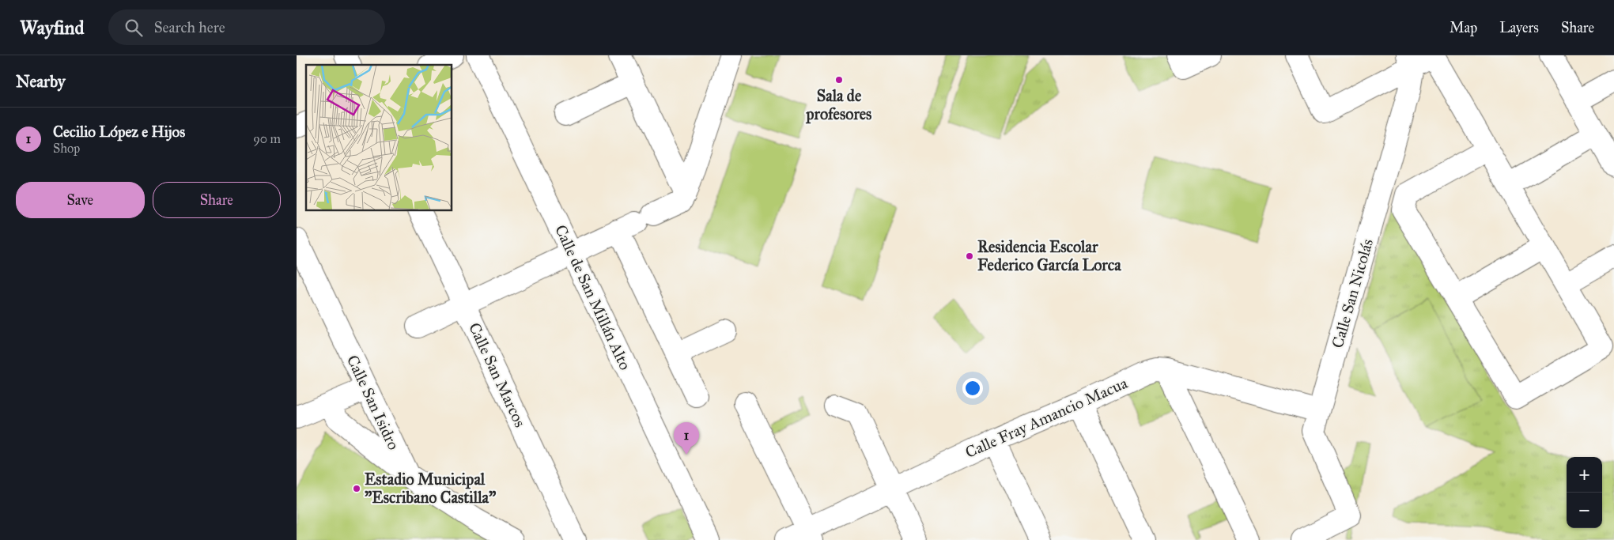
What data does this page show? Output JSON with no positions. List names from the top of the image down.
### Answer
{
  "streets": {
    "street": [
      "Calle San Nicolás",
      "Calle de San Millán Alto",
      "Calle San Marcos",
      "Calle San Isidro",
      "Calle Fray Amancio Macua"
    ]
  },
  "crossings": [
    ["Calle San Nicolás", "Calle Fray Amancio Macua"]
  ],
  "places": ["Sala de profesores", "Residencia Escolar Federico García Lorca", "Estadio Municipal \"Escribano Castilla\""],
  "page": {
    "header": "Wayfind",
    "search": "Search here",
    "nav": ["Map", "Layers", "Share"],
    "heading": "Nearby",
    "list": [
      {
        "mark": "1",
        "name": "Cecilio López e Hijos",
        "note": "Shop",
        "value": "90 m"
      }
    ],
    "buttons": ["Save", "Share"],
    "pins": "1",
    "map_buttons": ["+", "−"]
  }
}
